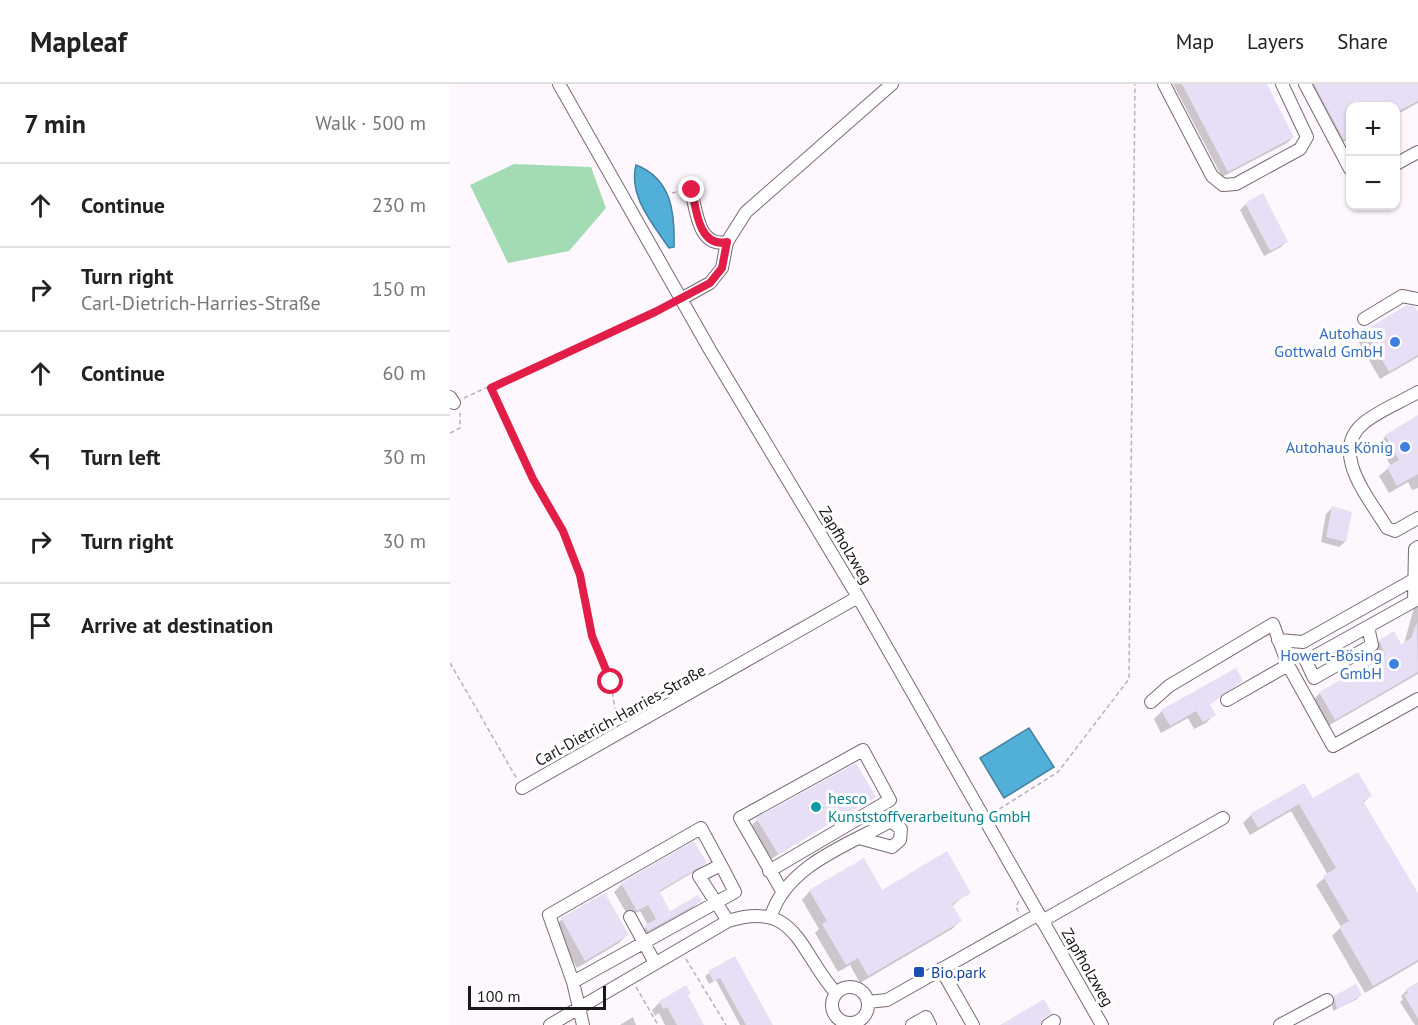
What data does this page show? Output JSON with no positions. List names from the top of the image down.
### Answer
{
  "streets": {
    "street": ["Zapfholzweg", "Carl-Dietrich-Harries-Straße"]
  },
  "crossings": [
    ["Zapfholzweg", "Carl-Dietrich-Harries-Straße"]
  ],
  "places": {
    "other": [
      "Autohaus Gottwald GmbH",
      "Autohaus König",
      "Howert-Bösing GmbH",
      "hesco Kunststoffverarbeitung GmbH"
    ],
    "transit": ["Bio.park"]
  },
  "scale_bar": "100 m",
  "page": {
    "header": "Mapleaf",
    "nav": ["Map", "Layers", "Share"],
    "heading": ["7 min", "Walk · 500 m"],
    "map_buttons": ["+", "−"],
    "list": [
      ["Continue", "230 m"],
      ["Turn right", "Carl-Dietrich-Harries-Straße", "150 m"],
      ["Continue", "60 m"],
      ["Turn left", "30 m"],
      ["Turn right", "30 m"],
      "Arrive at destination"
    ],
    "scale": "100 m"
  }
}
